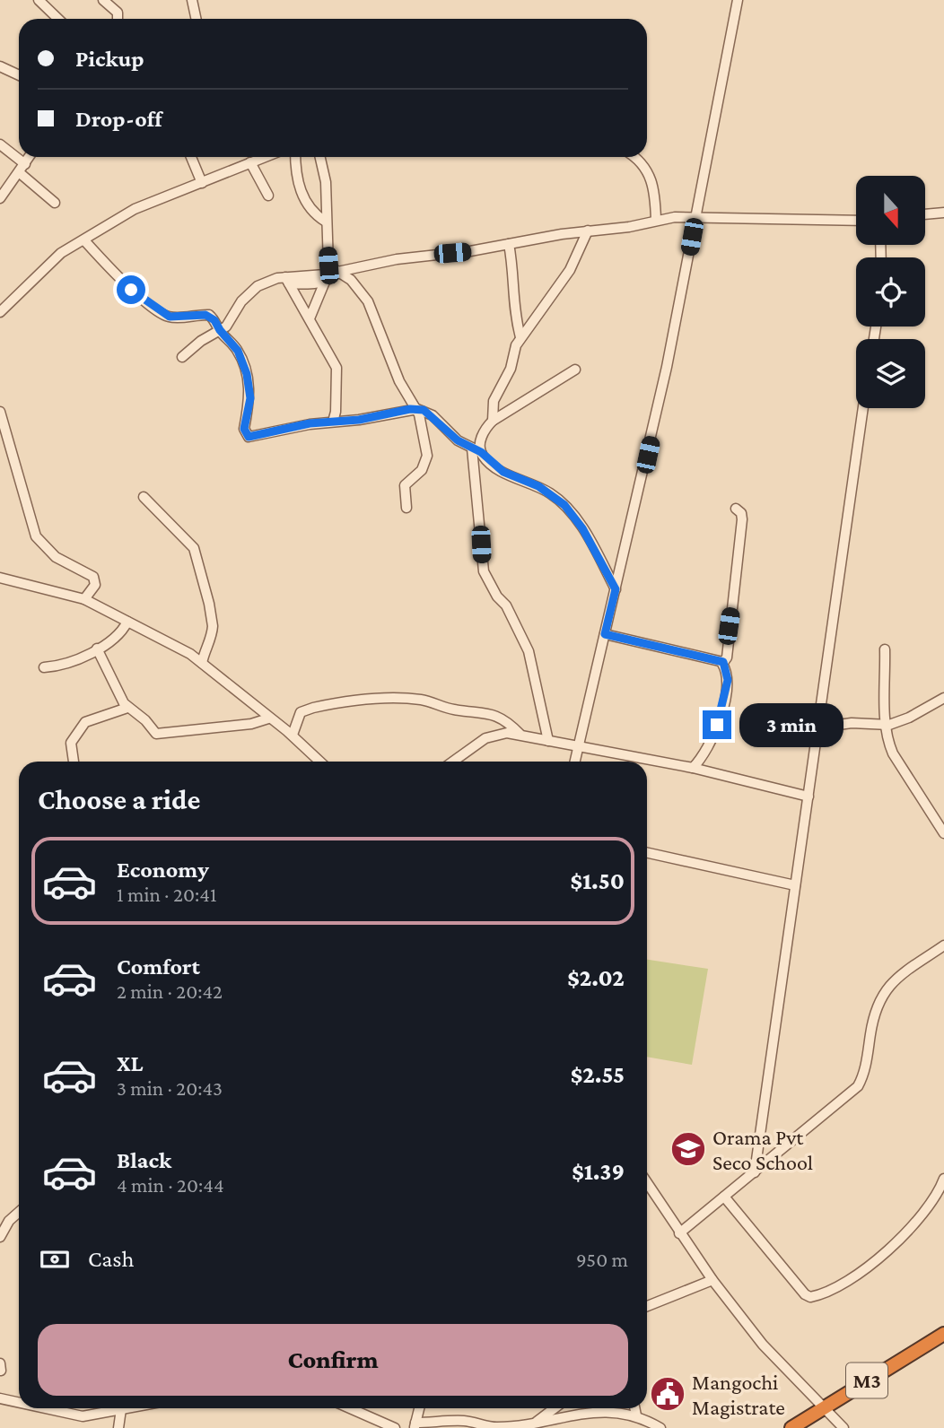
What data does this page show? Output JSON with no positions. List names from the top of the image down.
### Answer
{
  "streets": {
    "highway": ["M3"]
  },
  "places": {
    "school or university": ["Orama Pvt Seco School"],
    "public building": ["Mangochi Magistrate"]
  },
  "north": "bottom",
  "page": {
    "banner": ["Pickup", "Drop-off"],
    "bubble": "3 min",
    "heading": "Choose a ride",
    "list": [
      {
        "name": "Economy",
        "note": "1 min · 20:41",
        "value": "$1.50"
      },
      {
        "name": "Comfort",
        "note": "2 min · 20:42",
        "value": "$2.02"
      },
      {
        "name": "XL",
        "note": "3 min · 20:43",
        "value": "$2.55"
      },
      {
        "name": "Black",
        "note": "4 min · 20:44",
        "value": "$1.39"
      }
    ],
    "pay": ["Cash", "950 m"],
    "buttons": "Confirm"
  }
}
